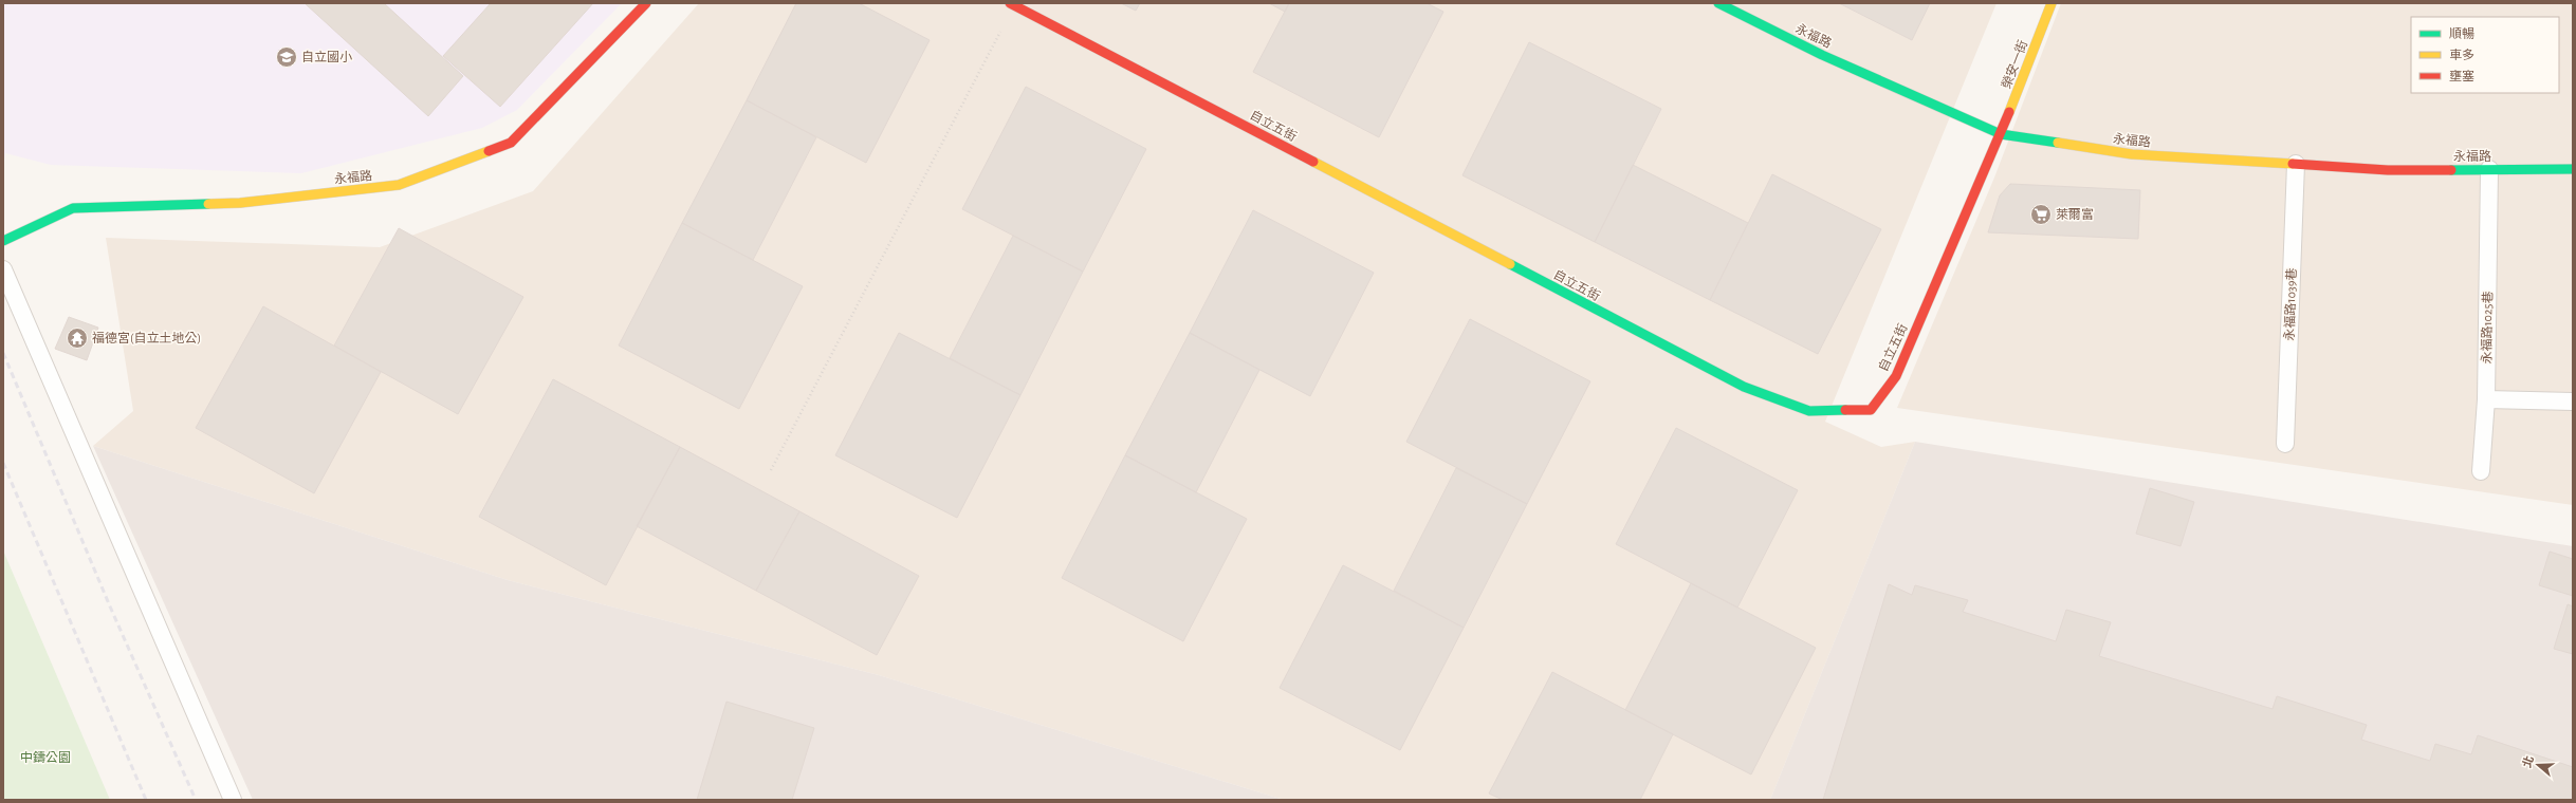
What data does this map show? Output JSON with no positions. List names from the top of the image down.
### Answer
{
  "streets": {
    "street": ["永福路", "榮安一街", "自立五街"],
    "lane": ["永福路1039巷", "永福路1025巷"]
  },
  "crossings": [
    ["永福路", "榮安一街"],
    ["永福路", "自立五街"],
    ["永福路", "永福路1039巷"],
    ["永福路", "永福路1025巷"],
    ["榮安一街", "自立五街"]
  ],
  "parks": ["中鑄公園"],
  "places": {
    "school or university": ["自立國小"],
    "supermarket": ["萊爾富"],
    "temple": ["福德宮(自立土地公)"]
  },
  "legend": ["順暢", "車多", "壅塞"],
  "north": "left"
}
